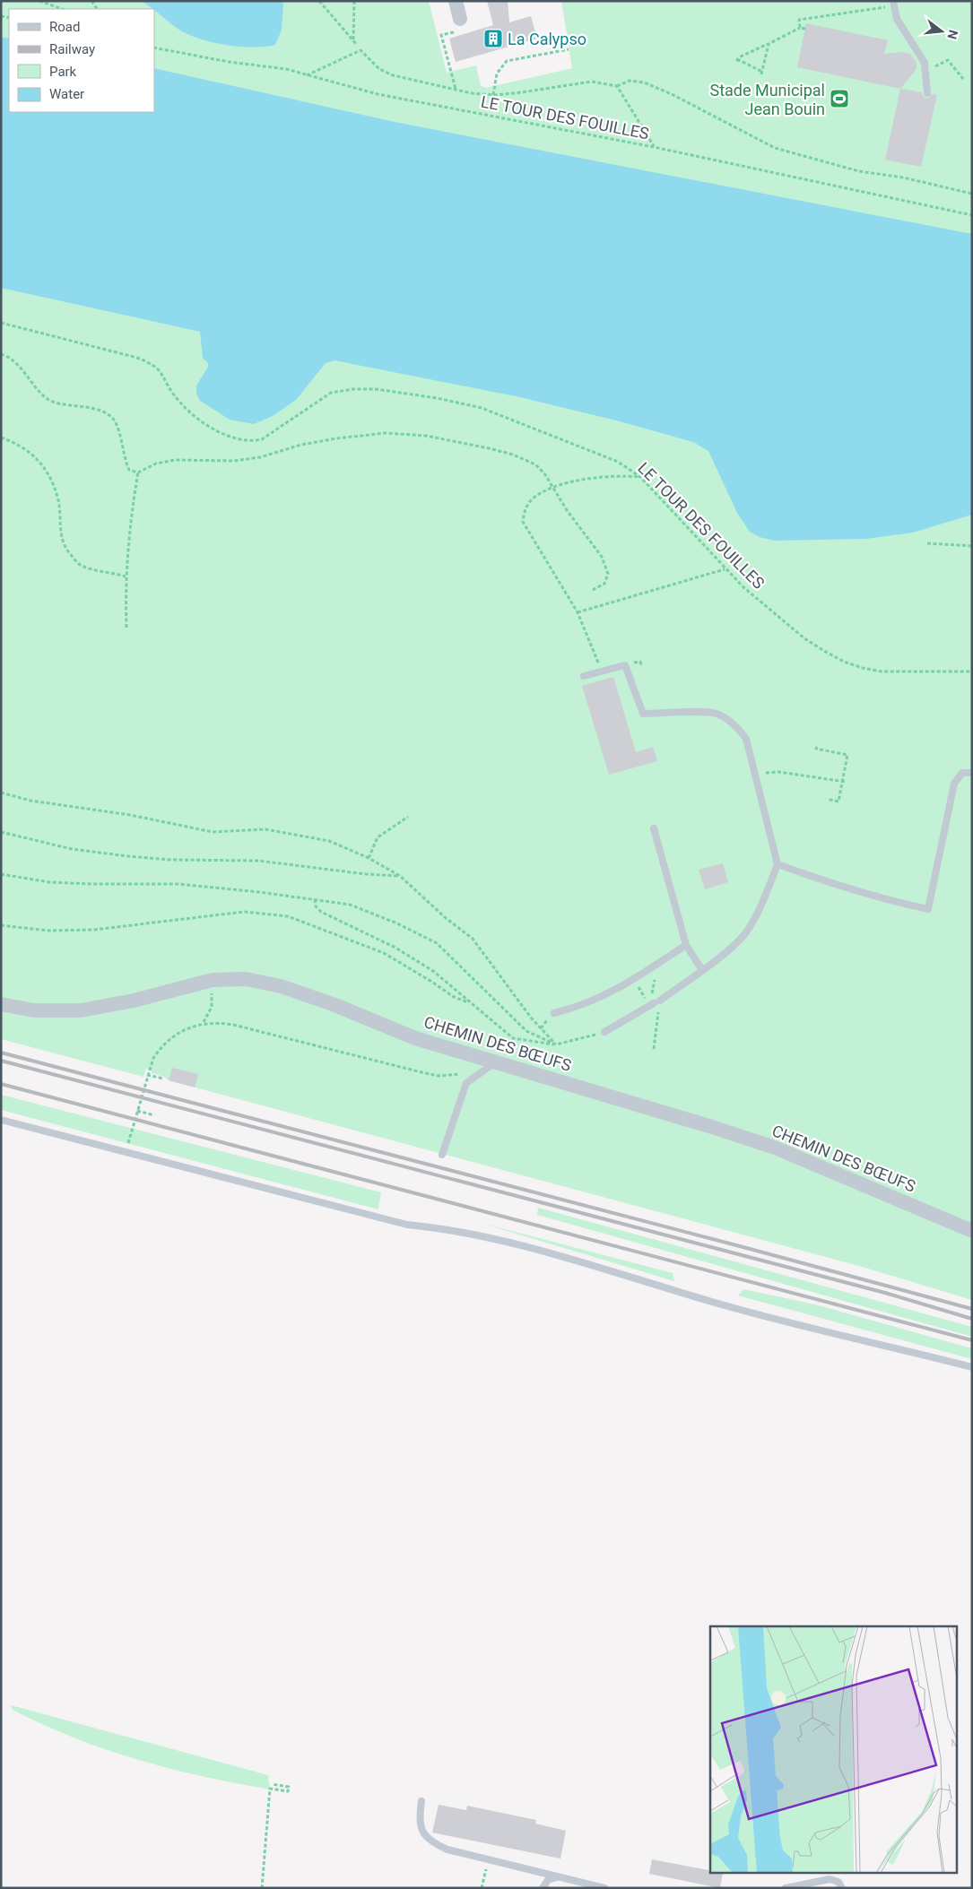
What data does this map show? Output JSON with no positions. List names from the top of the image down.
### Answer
{
  "streets": {
    "street": ["CHEMIN DES BŒUFS"],
    "path": ["LE TOUR DES FOUILLES"]
  },
  "places": {
    "building": ["La Calypso"],
    "sports": ["Stade Municipal Jean Bouin"]
  },
  "legend": [
    "Road",
    "Railway",
    "Park",
    "Water"
  ],
  "north": "right"
}
